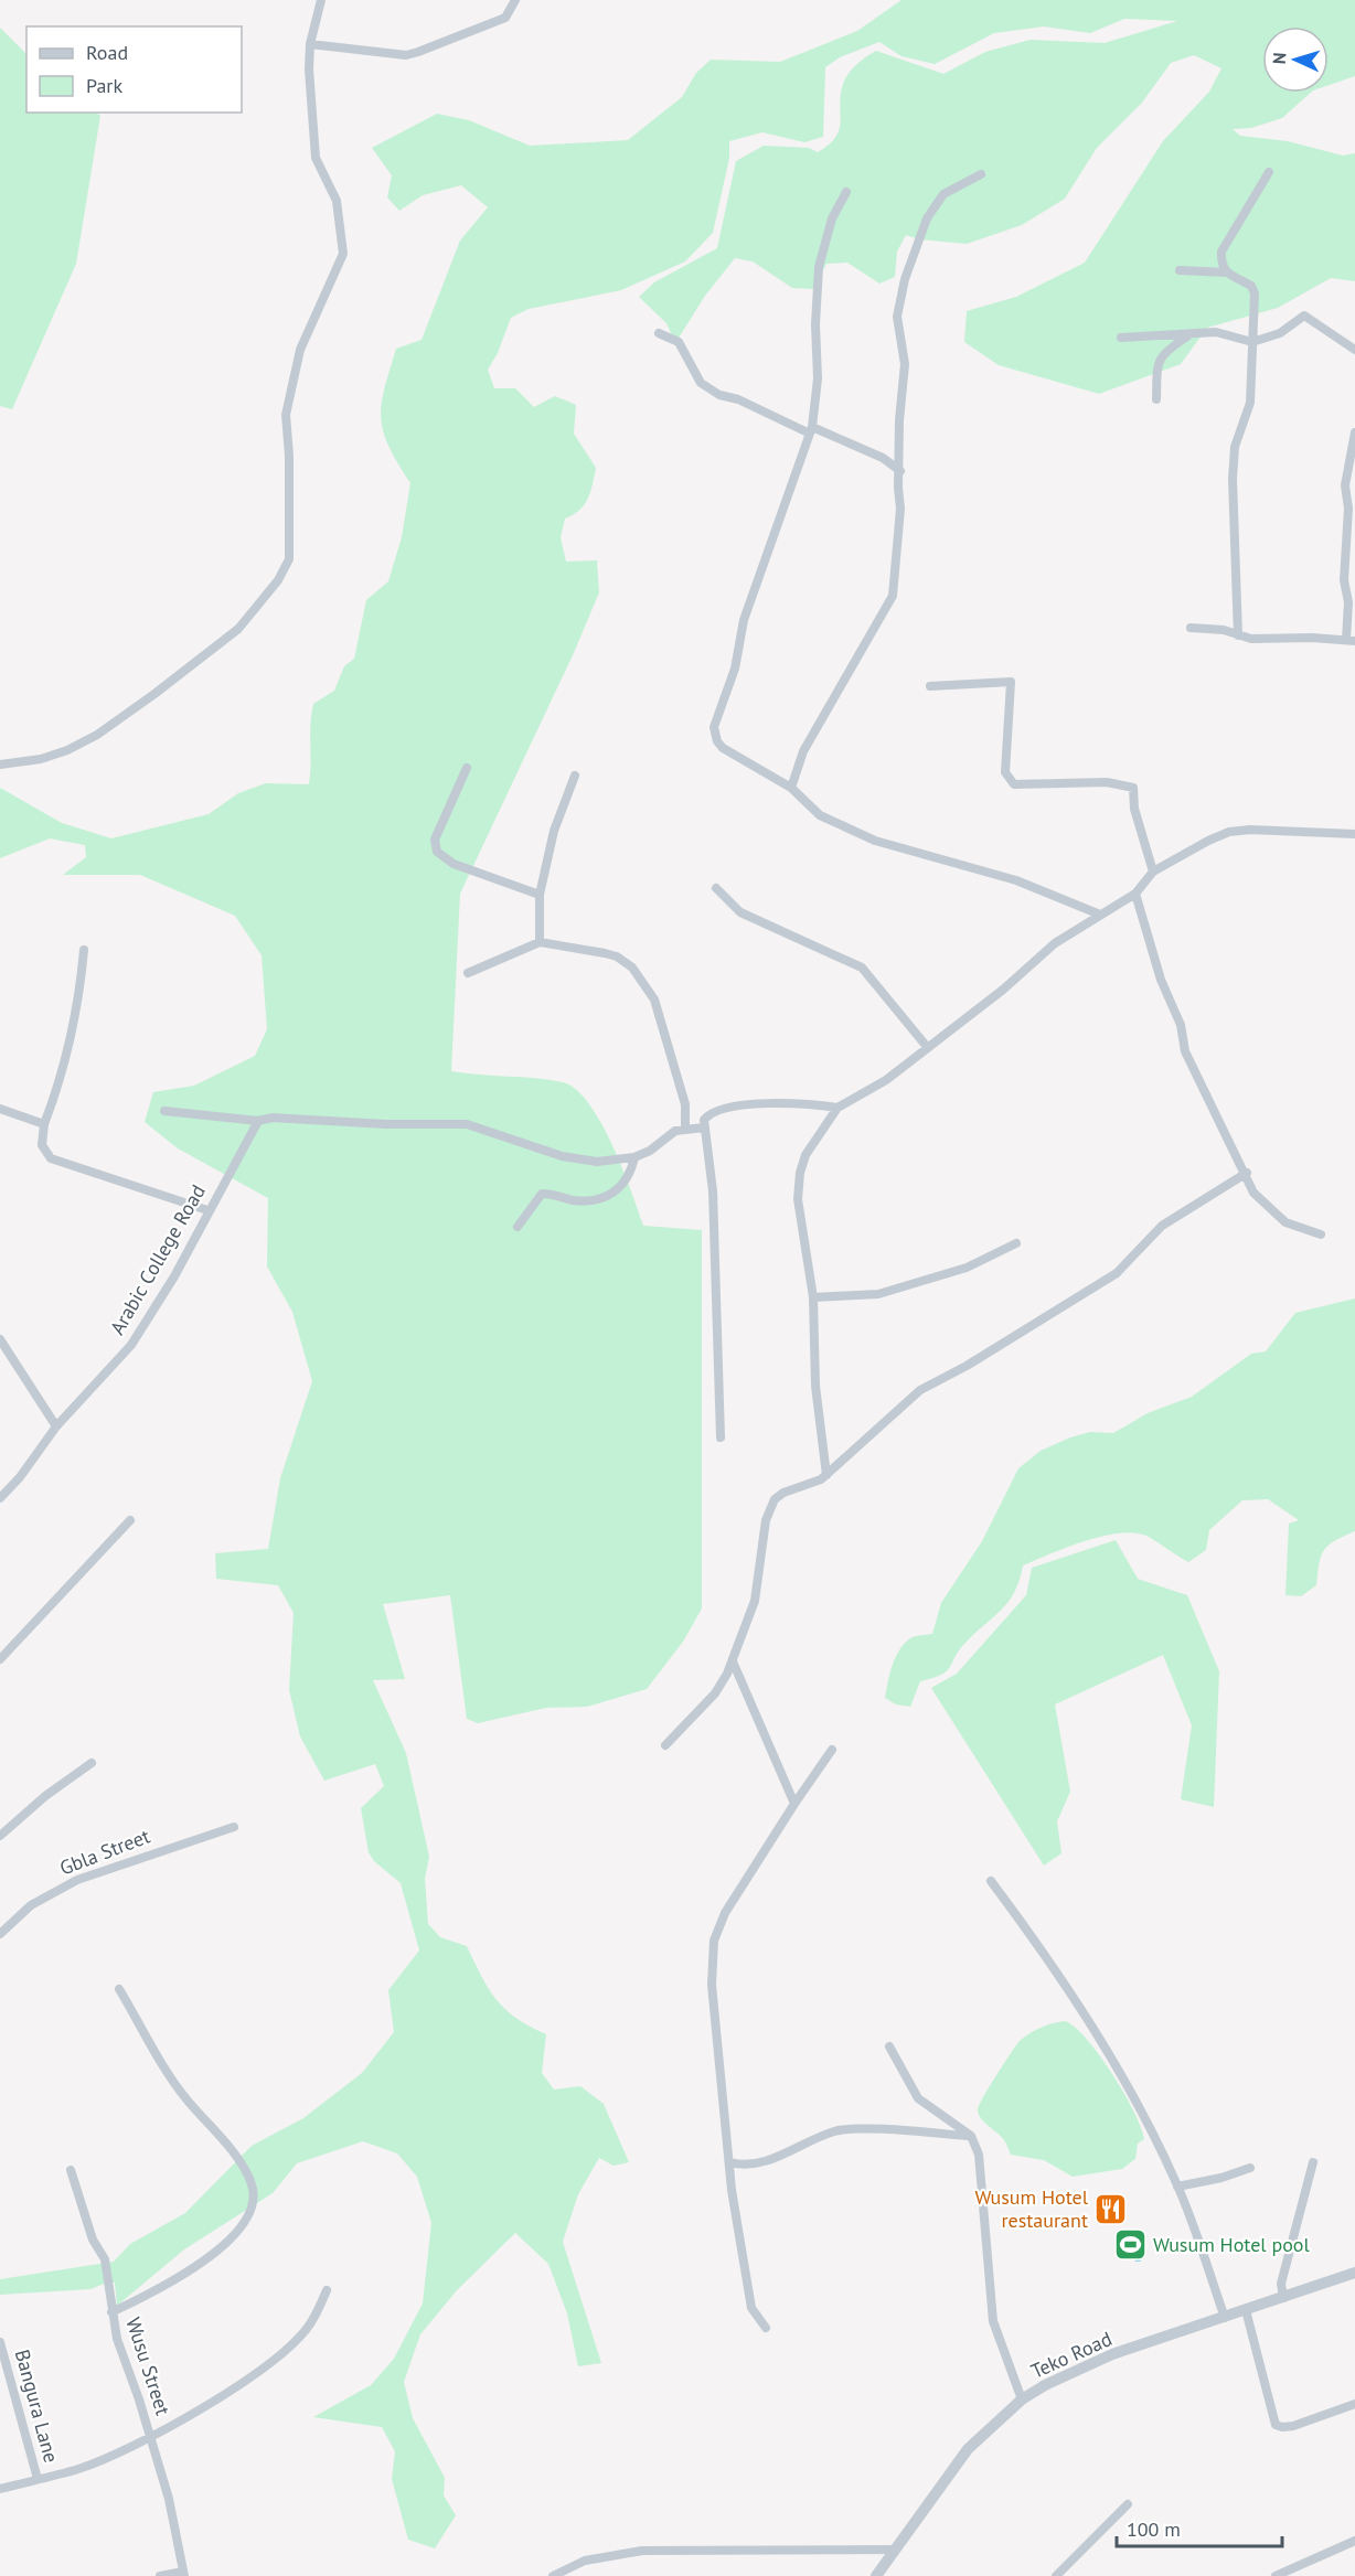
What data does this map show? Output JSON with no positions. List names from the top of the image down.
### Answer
{
  "streets": {
    "street": [
      "Arabic College Road",
      "Gbla Street",
      "Teko Road",
      "Wusu Street",
      "Bangura Lane"
    ]
  },
  "places": {
    "restaurant": ["Wusum Hotel restaurant"],
    "sports": ["Wusum Hotel pool"]
  },
  "legend": ["Road", "Park"],
  "scale_bar": "100 m",
  "north": "left"
}
